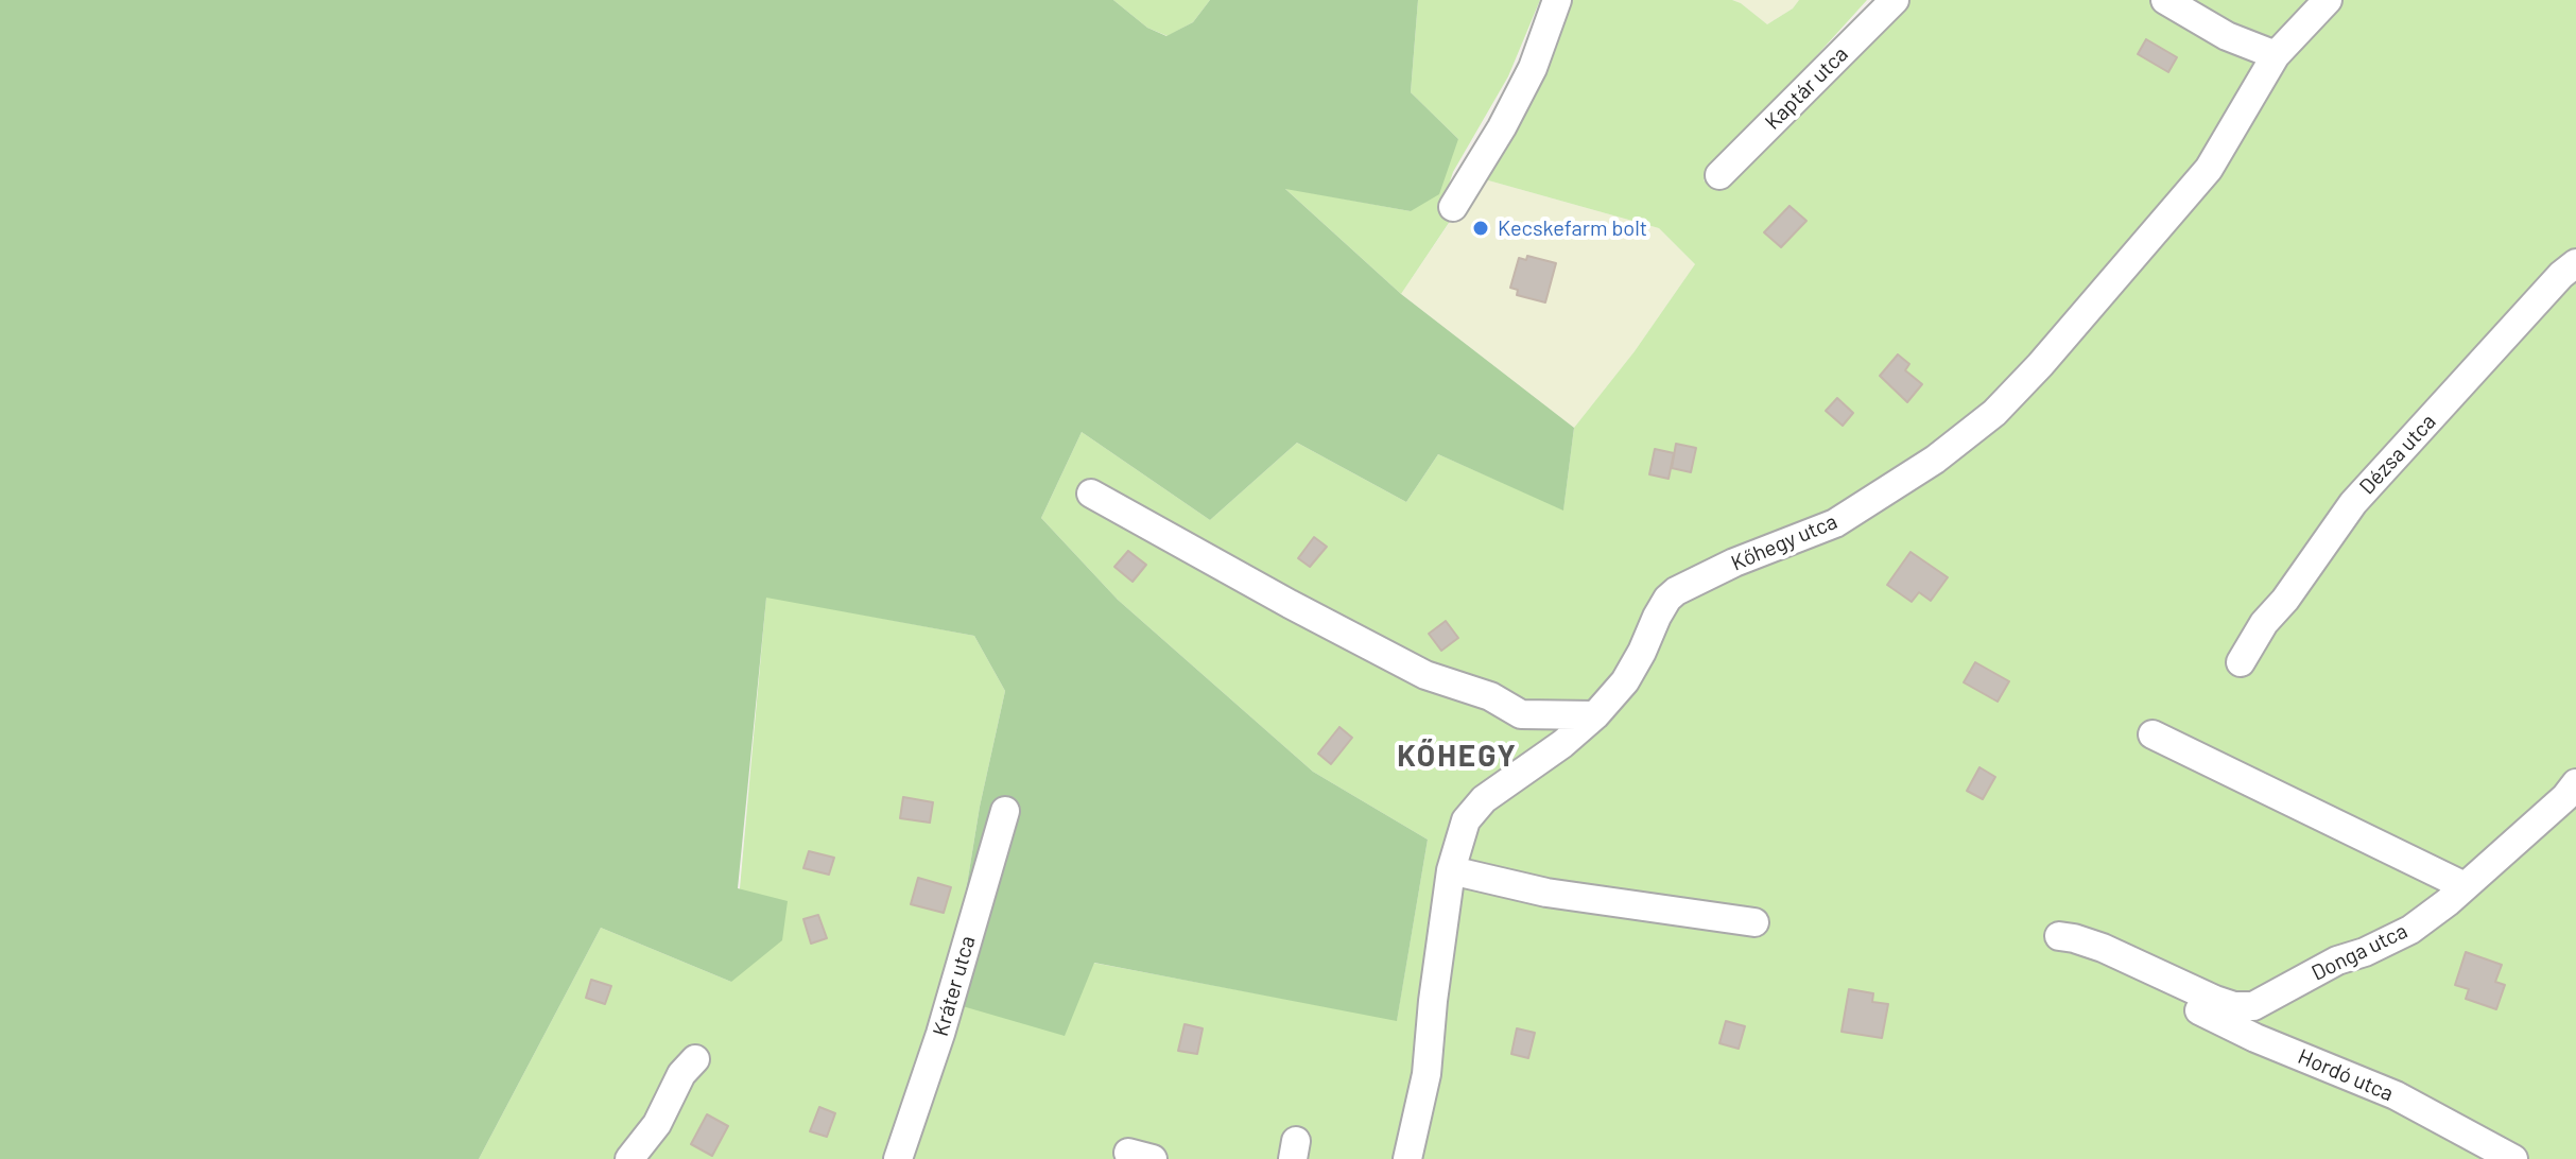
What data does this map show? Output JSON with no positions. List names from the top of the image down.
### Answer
{
  "streets": {
    "street": [
      "Kaptár utca",
      "Dézsa utca",
      "Kőhegy utca",
      "Donga utca",
      "Kráter utca",
      "Hordó utca"
    ]
  },
  "crossings": [
    ["Donga utca", "Hordó utca"]
  ],
  "districts": ["KŐHEGY"],
  "places": ["Kecskefarm bolt"]
}
